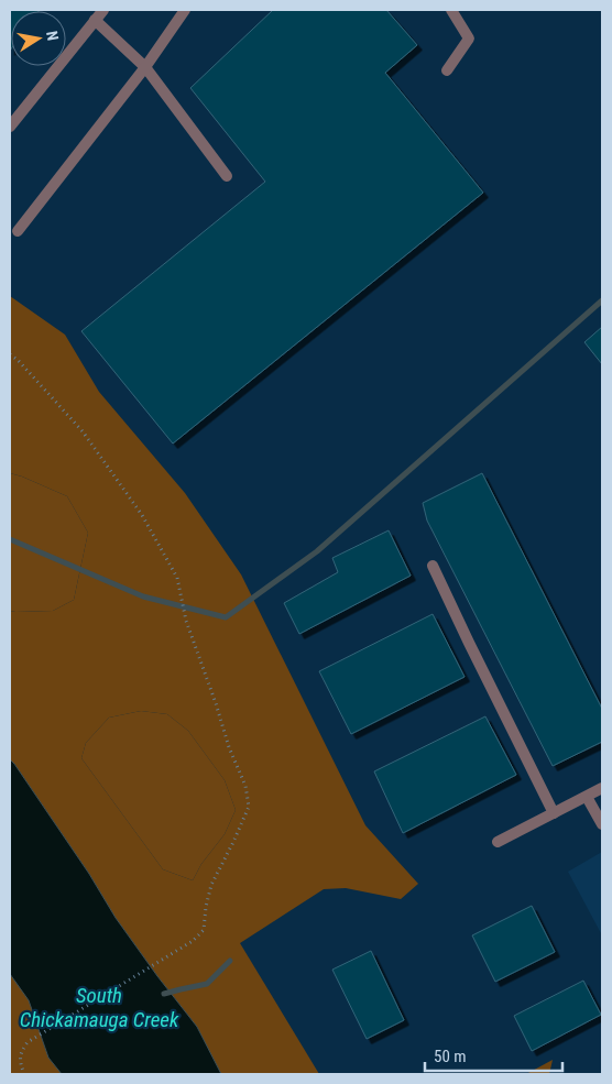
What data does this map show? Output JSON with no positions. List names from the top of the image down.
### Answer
{
  "water": ["South Chickamauga Creek"],
  "scale_bar": "50 m",
  "north": "right"
}
